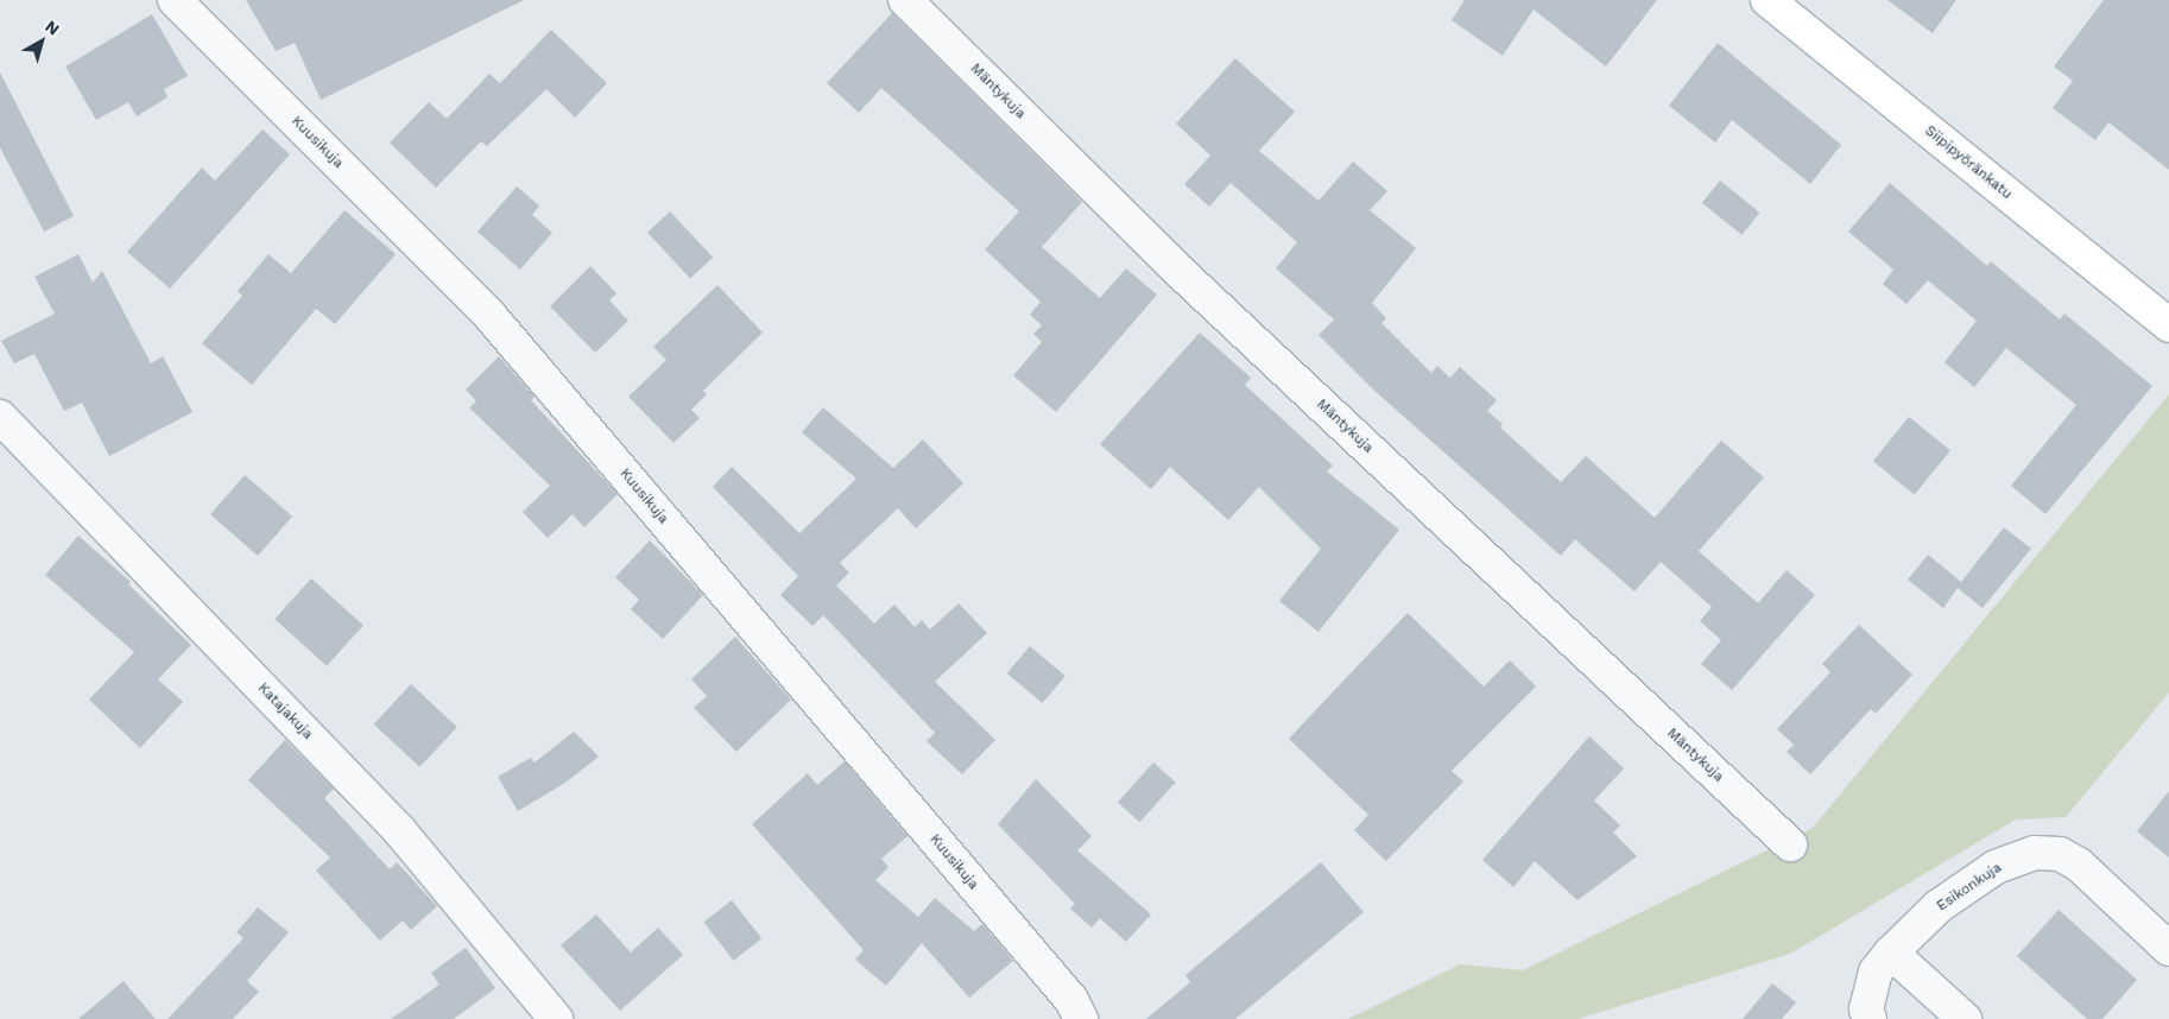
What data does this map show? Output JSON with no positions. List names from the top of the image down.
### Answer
{
  "streets": {
    "street": [
      "Mäntykuja",
      "Kuusikuja",
      "Siipipyöränkatu",
      "Katajakuja",
      "Esikonkuja"
    ]
  },
  "north": "top right"
}
